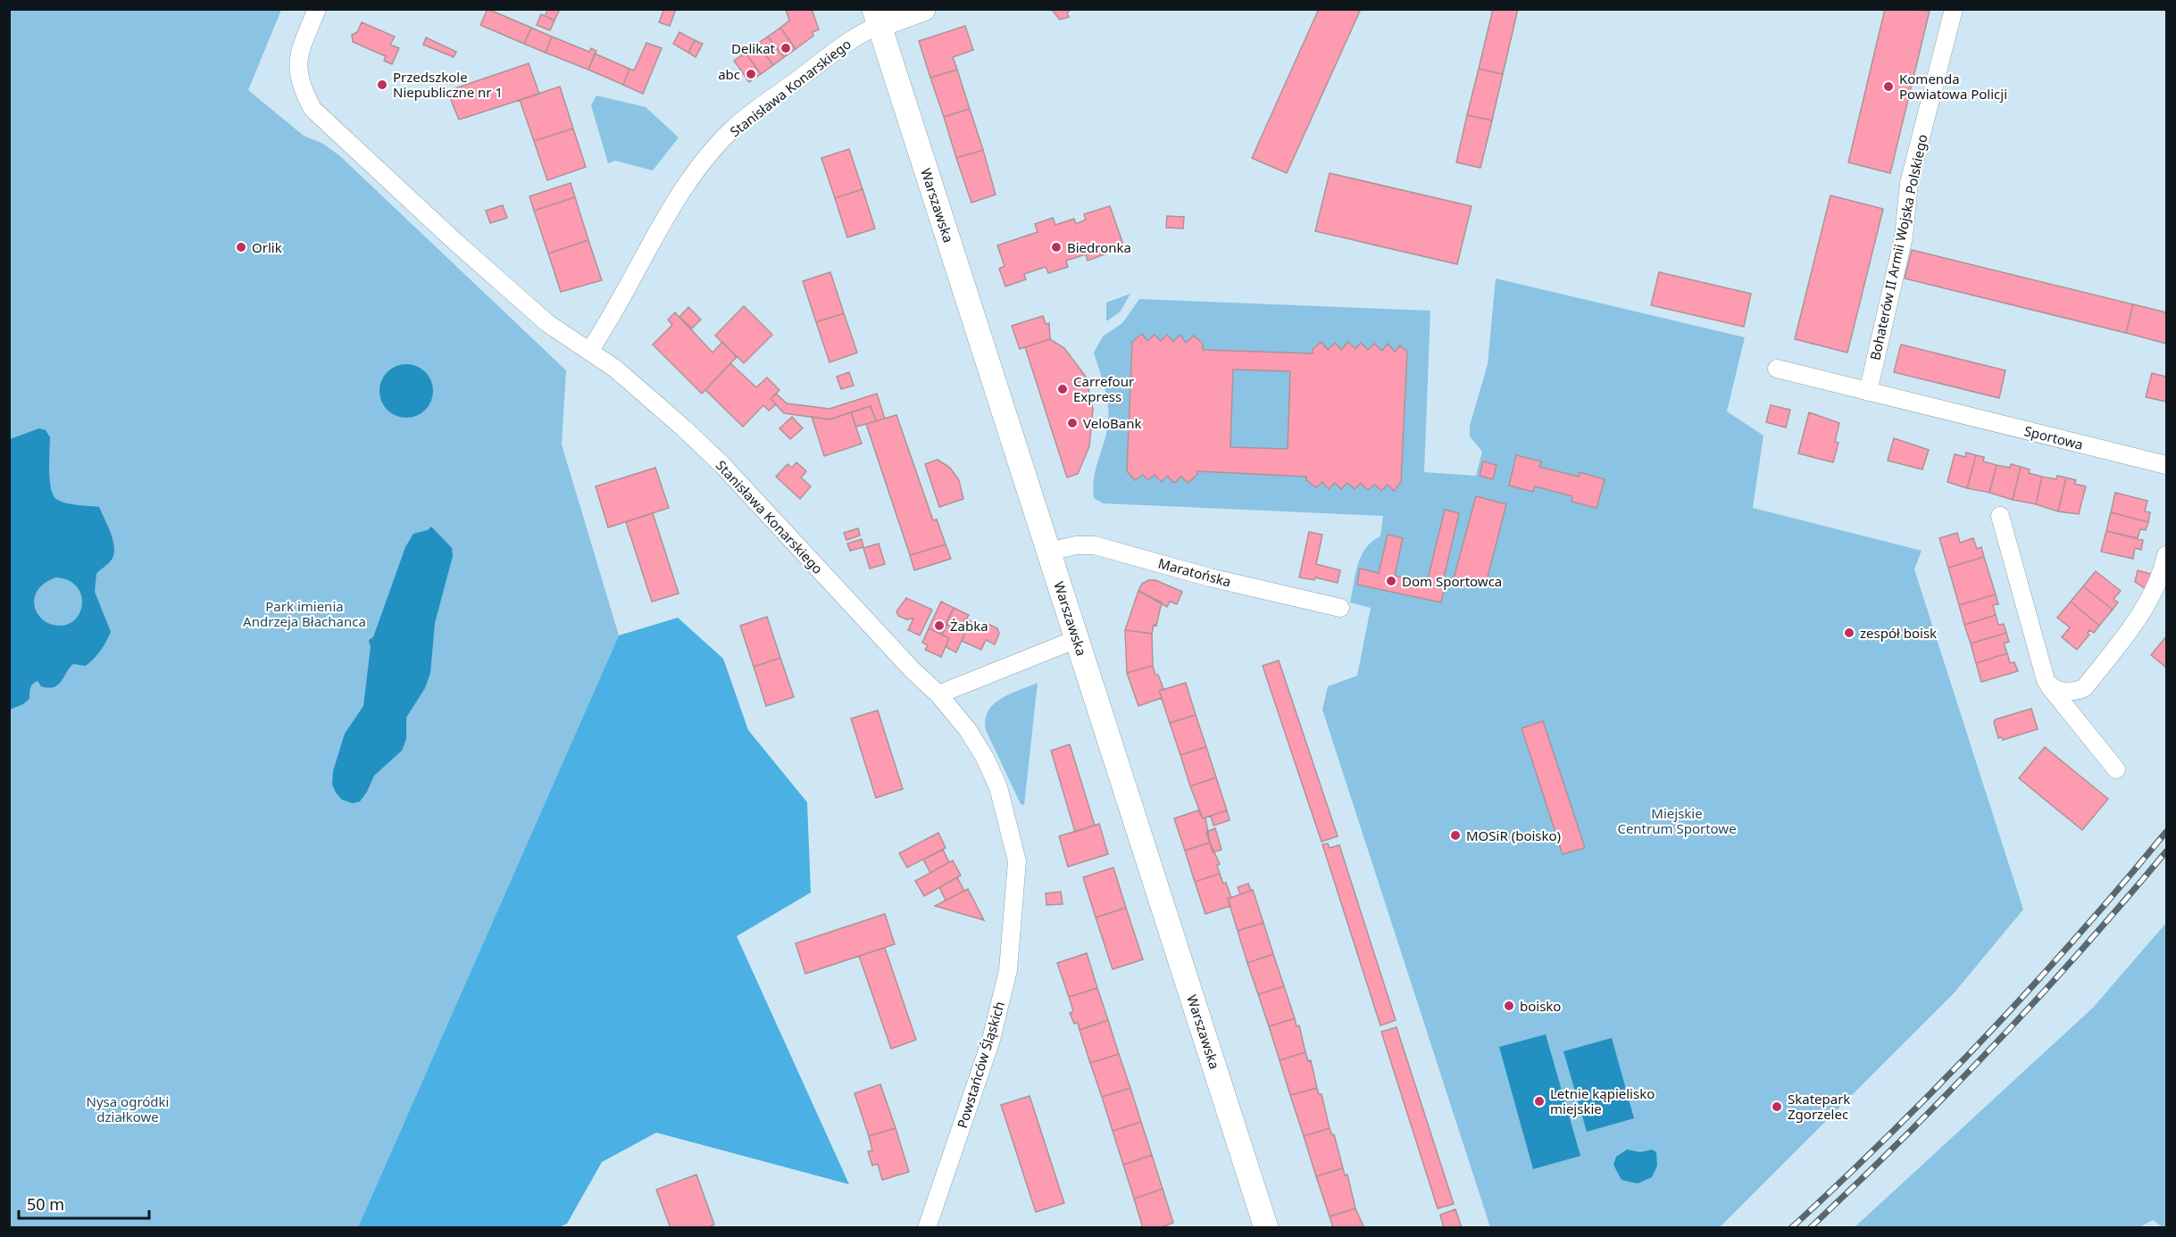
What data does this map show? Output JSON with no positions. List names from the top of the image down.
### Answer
{
  "streets": {
    "main road": ["Warszawska"],
    "street": [
      "Stanisława Konarskiego",
      "Bohaterów II Armii Wojska Polskiego",
      "Sportowa",
      "Maratońska",
      "Powstańców Śląskich"
    ]
  },
  "crossings": [
    ["Stanisława Konarskiego", "Warszawska"],
    ["Stanisława Konarskiego", "Powstańców Śląskich"],
    ["Warszawska", "Maratońska"],
    ["Bohaterów II Armii Wojska Polskiego", "Sportowa"]
  ],
  "parks": ["Park imienia Andrzeja Błachanca", "Miejskie Centrum Sportowe", "Nysa ogródki działkowe"],
  "places": [
    "Delikat",
    "abc",
    "Przedszkole Niepubliczne nr 1",
    "Komenda Powiatowa Policji",
    "Orlik",
    "Biedronka",
    "Carrefour Express",
    "VeloBank",
    "Dom Sportowca",
    "Żabka",
    "zespół boisk",
    "MOSiR (boisko)",
    "boisko",
    "Letnie kąpielisko miejskie",
    "Skatepark Zgorzelec"
  ],
  "scale_bar": "50 m"
}
